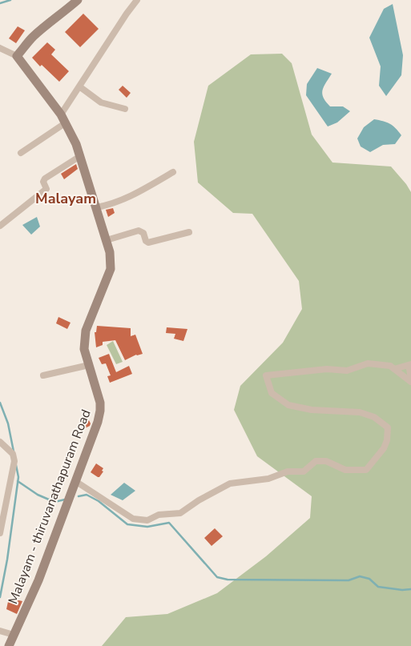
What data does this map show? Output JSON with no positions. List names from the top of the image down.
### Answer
{
  "streets": {
    "main road": ["Malayam - thiruvanathapuram Road"]
  },
  "districts": ["Malayam"]
}
